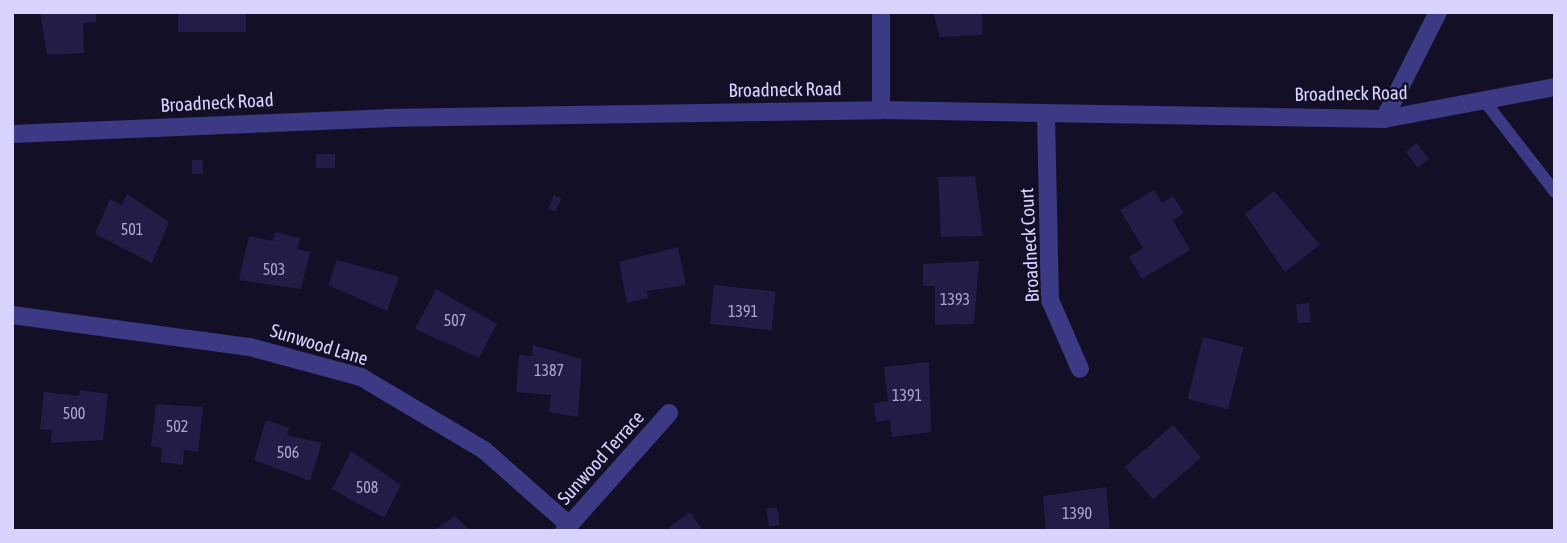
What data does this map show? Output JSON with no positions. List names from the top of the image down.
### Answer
{
  "streets": {
    "street": [
      "Broadneck Road",
      "Broadneck Court",
      "Sunwood Lane",
      "Sunwood Terrace"
    ]
  },
  "crossings": [
    ["Broadneck Road", "Broadneck Court"],
    ["Sunwood Lane", "Sunwood Terrace"]
  ],
  "house_numbers": [
    "501",
    "503",
    "1393",
    "1391",
    "507",
    "1387",
    "1391",
    "500",
    "502",
    "506",
    "508",
    "1390"
  ]
}
